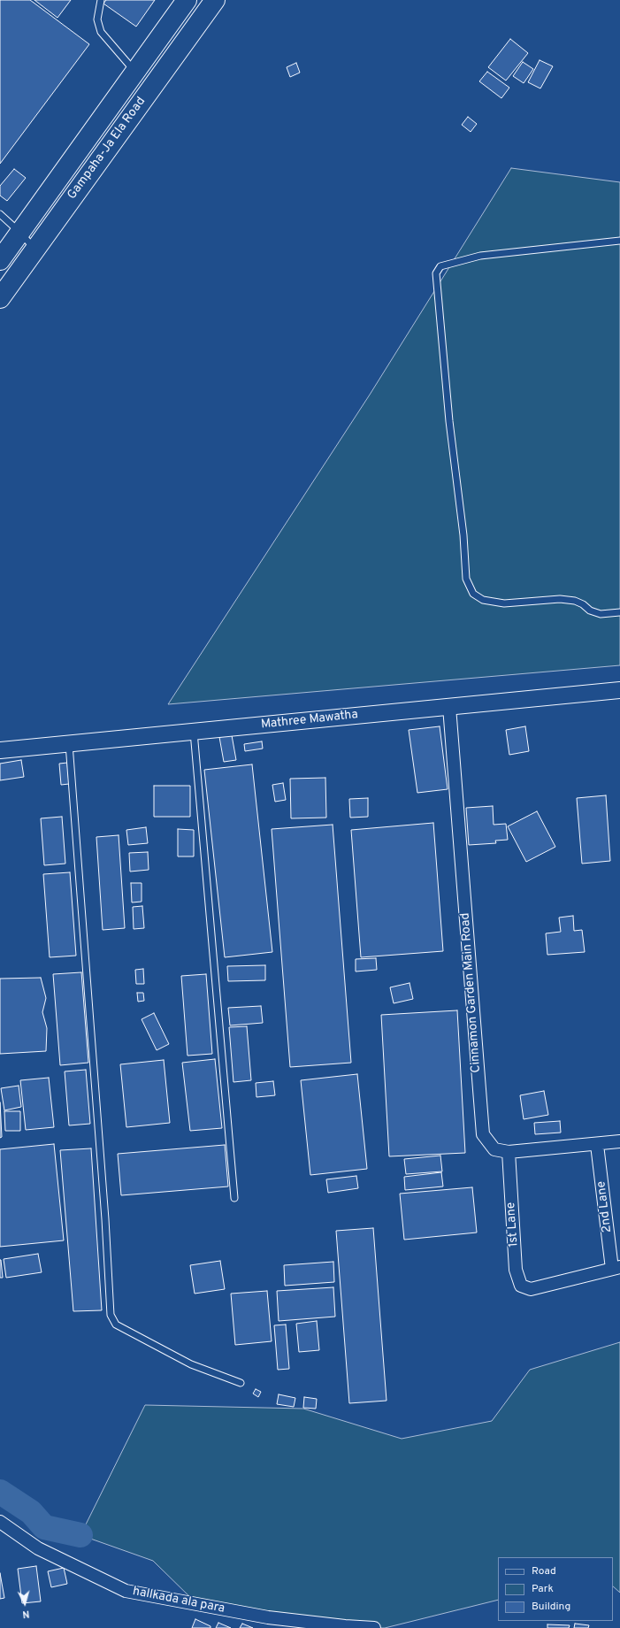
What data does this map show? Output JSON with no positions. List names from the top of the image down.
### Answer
{
  "streets": {
    "highway": ["Gampaha-Ja Ela Road"],
    "street": [
      "Mathree Mawatha",
      "Cinnamon Garden Main Road",
      "2nd Lane",
      "1st Lane",
      "hallkada ala para"
    ]
  },
  "crossings": [
    ["Mathree Mawatha", "Cinnamon Garden Main Road"],
    ["Cinnamon Garden Main Road", "2nd Lane"],
    ["Cinnamon Garden Main Road", "1st Lane"],
    ["2nd Lane", "1st Lane"]
  ],
  "legend": ["Road", "Park", "Building"],
  "north": "bottom"
}
